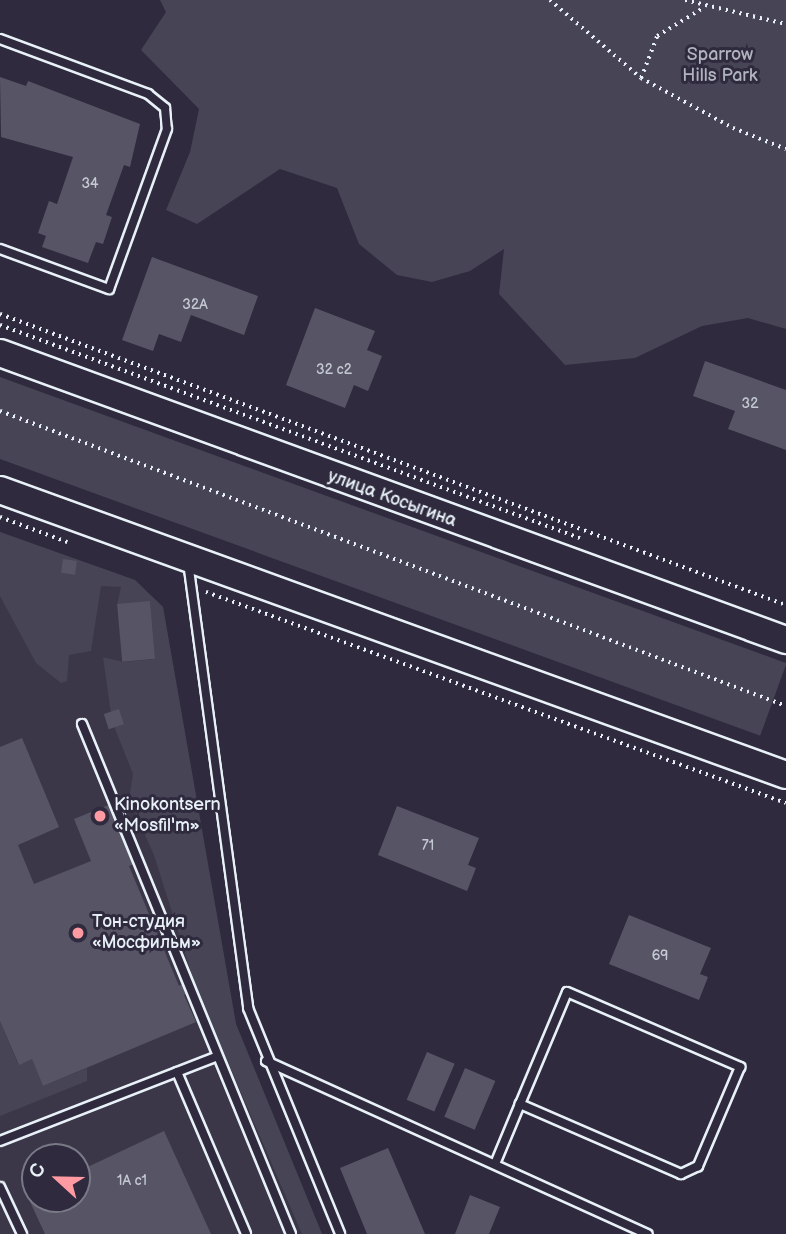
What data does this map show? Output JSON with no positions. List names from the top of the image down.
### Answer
{
  "streets": {
    "main road": ["улица Косыгина"]
  },
  "parks": ["Sparrow Hills Park"],
  "places": ["Kinokontsern «Mosfil'm»", "Тон-студия «Мосфильм»"],
  "house_numbers": [
    "34",
    "32А",
    "32 с2",
    "32",
    "71",
    "69",
    "1А с1"
  ],
  "north": "left"
}
